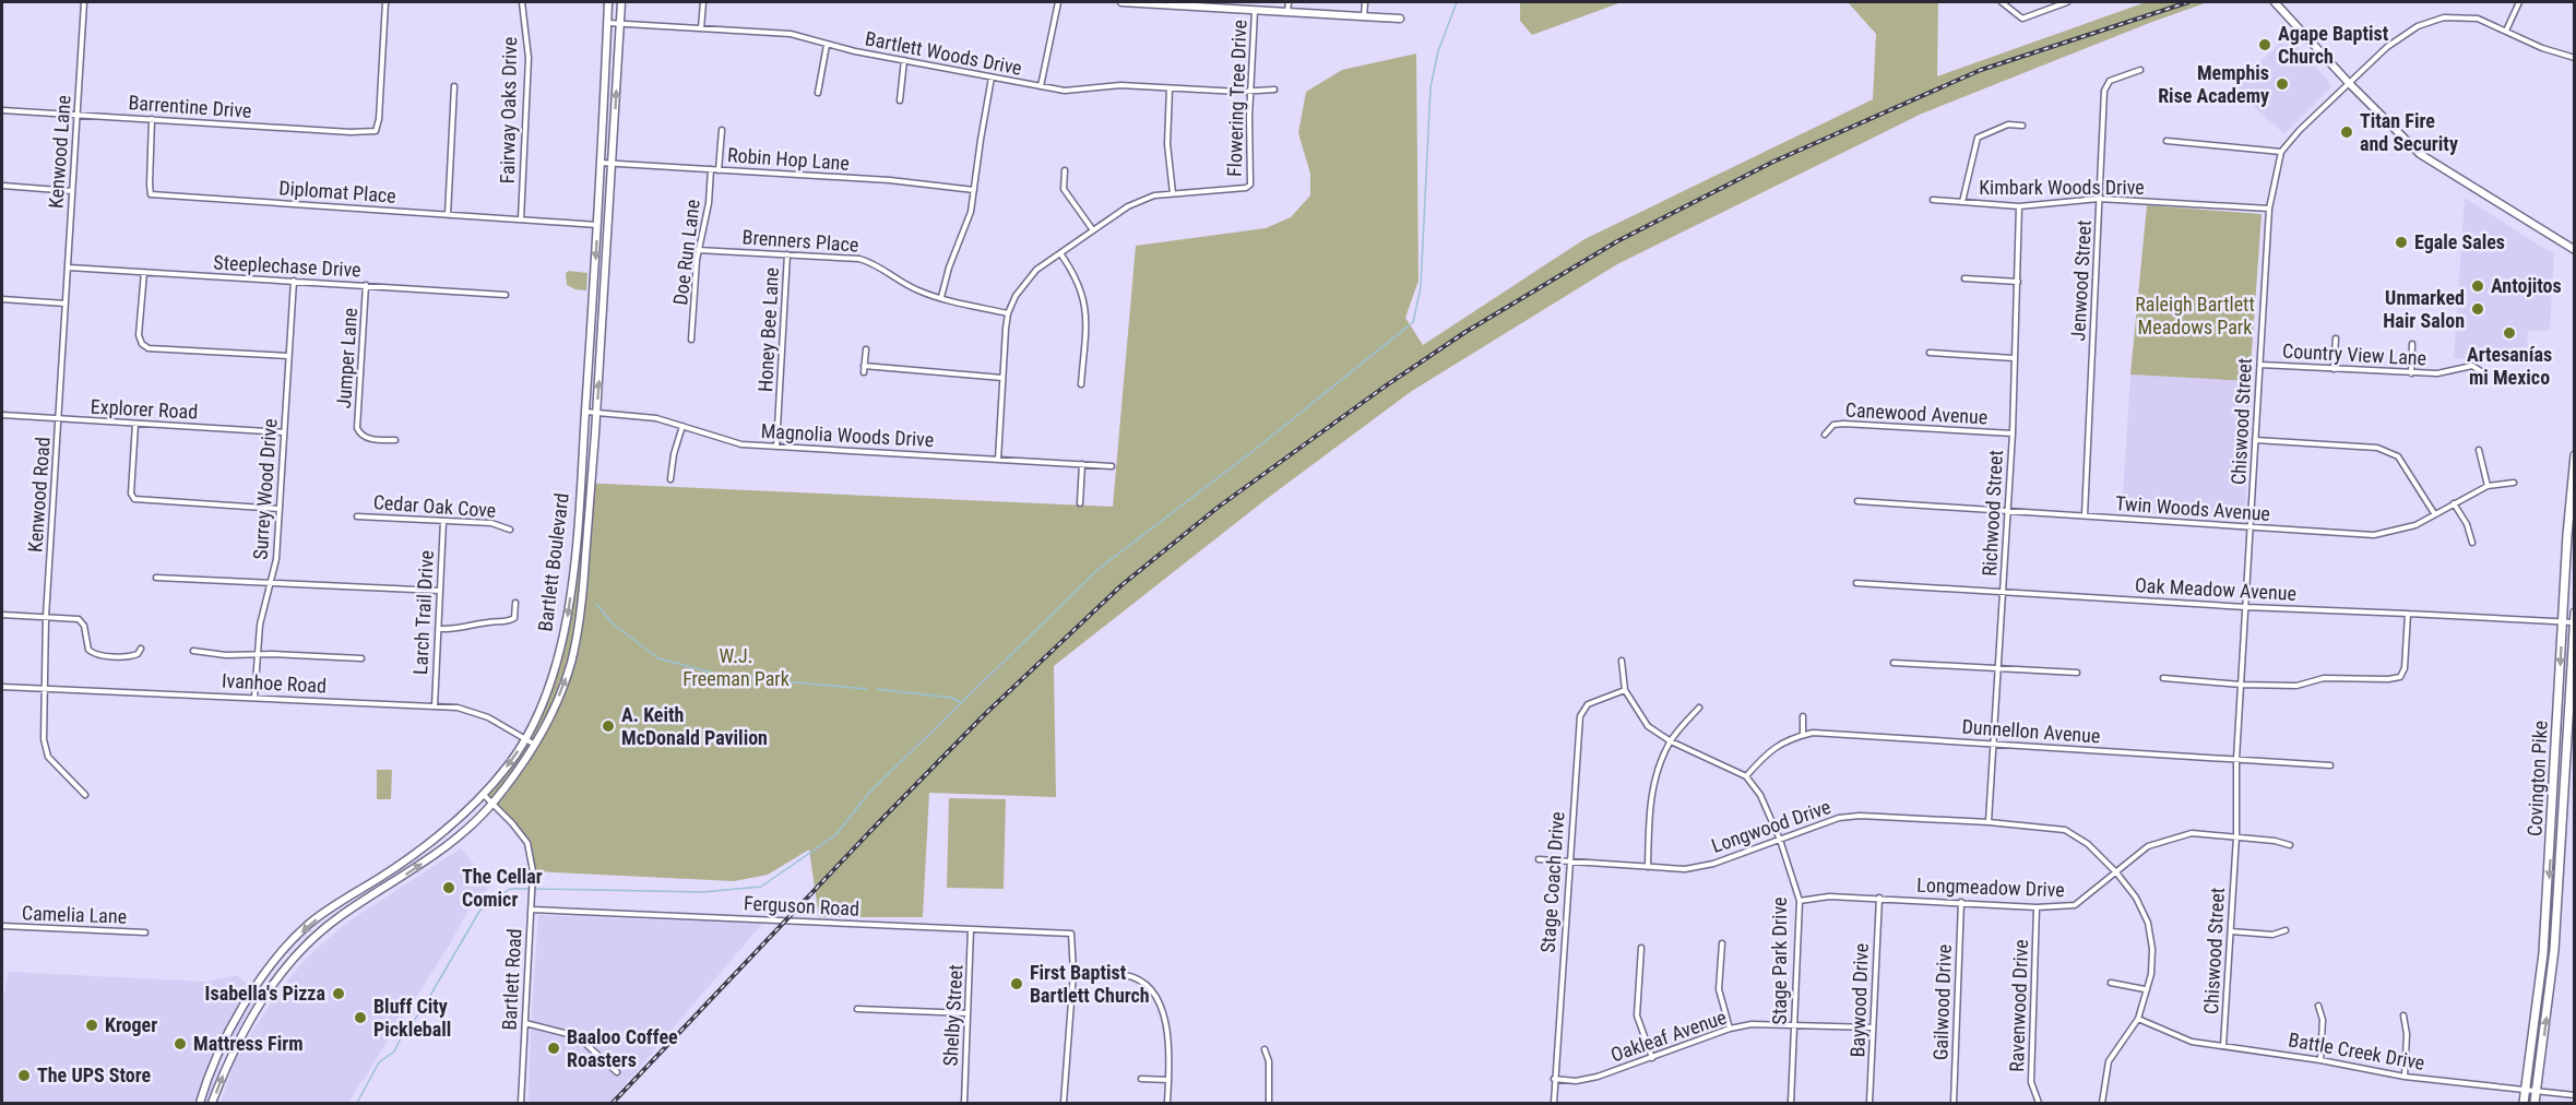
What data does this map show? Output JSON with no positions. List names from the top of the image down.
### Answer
{
  "streets": {
    "main road": ["Bartlett Boulevard", "Covington Pike"],
    "street": [
      "Bartlett Woods Drive",
      "Flowering Tree Drive",
      "Barrentine Drive",
      "Fairway Oaks Drive",
      "Kenwood Lane",
      "Robin Hop Lane",
      "Kimbark Woods Drive",
      "Diplomat Place",
      "Brenners Place",
      "Doe Run Lane",
      "Steeplechase Drive",
      "Jenwood Street",
      "Honey Bee Lane",
      "Country View Lane",
      "Jumper Lane",
      "Explorer Road",
      "Canewood Avenue",
      "Chiswood Street",
      "Magnolia Woods Drive",
      "Surrey Wood Drive",
      "Kenwood Road",
      "Cedar Oak Cove",
      "Twin Woods Avenue",
      "Richwood Street",
      "Oak Meadow Avenue",
      "Larch Trail Drive",
      "Ivanhoe Road",
      "Dunnellon Avenue",
      "Longwood Drive",
      "Stage Coach Drive",
      "Longmeadow Drive",
      "Ferguson Road",
      "Camelia Lane",
      "Stage Park Drive",
      "Bartlett Road",
      "Baywood Drive",
      "Gailwood Drive",
      "Ravenwood Drive",
      "Shelby Street",
      "Oakleaf Avenue",
      "Battle Creek Drive"
    ]
  },
  "crossings": [
    ["Bartlett Woods Drive", "Flowering Tree Drive"],
    ["Bartlett Woods Drive", "Bartlett Boulevard"],
    ["Flowering Tree Drive", "Brenners Place"],
    ["Flowering Tree Drive", "Magnolia Woods Drive"],
    ["Barrentine Drive", "Kenwood Lane"],
    ["Barrentine Drive", "Diplomat Place"],
    ["Fairway Oaks Drive", "Diplomat Place"],
    ["Kenwood Lane", "Steeplechase Drive"],
    ["Kenwood Lane", "Kenwood Road"],
    ["Robin Hop Lane", "Doe Run Lane"],
    ["Robin Hop Lane", "Bartlett Boulevard"],
    ["Kimbark Woods Drive", "Jenwood Street"],
    ["Kimbark Woods Drive", "Chiswood Street"],
    ["Kimbark Woods Drive", "Richwood Street"],
    ["Diplomat Place", "Bartlett Boulevard"],
    ["Brenners Place", "Doe Run Lane"],
    ["Brenners Place", "Honey Bee Lane"],
    ["Steeplechase Drive", "Jumper Lane"],
    ["Steeplechase Drive", "Surrey Wood Drive"],
    ["Jenwood Street", "Twin Woods Avenue"],
    ["Honey Bee Lane", "Magnolia Woods Drive"],
    ["Country View Lane", "Chiswood Street"],
    ["Explorer Road", "Surrey Wood Drive"],
    ["Explorer Road", "Kenwood Road"],
    ["Canewood Avenue", "Richwood Street"],
    ["Chiswood Street", "Twin Woods Avenue"],
    ["Chiswood Street", "Oak Meadow Avenue"],
    ["Chiswood Street", "Dunnellon Avenue"],
    ["Chiswood Street", "Longmeadow Drive"],
    ["Chiswood Street", "Battle Creek Drive"],
    ["Magnolia Woods Drive", "Bartlett Boulevard"],
    ["Surrey Wood Drive", "Ivanhoe Road"],
    ["Kenwood Road", "Ivanhoe Road"],
    ["Cedar Oak Cove", "Larch Trail Drive"],
    ["Twin Woods Avenue", "Richwood Street"],
    ["Richwood Street", "Oak Meadow Avenue"],
    ["Richwood Street", "Dunnellon Avenue"],
    ["Richwood Street", "Longwood Drive"],
    ["Bartlett Boulevard", "Ivanhoe Road"],
    ["Bartlett Boulevard", "Bartlett Road"],
    ["Oak Meadow Avenue", "Covington Pike"],
    ["Larch Trail Drive", "Ivanhoe Road"],
    ["Dunnellon Avenue", "Stage Park Drive"],
    ["Covington Pike", "Battle Creek Drive"],
    ["Longwood Drive", "Stage Coach Drive"],
    ["Longwood Drive", "Longmeadow Drive"],
    ["Longwood Drive", "Stage Park Drive"],
    ["Longwood Drive", "Battle Creek Drive"],
    ["Stage Coach Drive", "Oakleaf Avenue"],
    ["Longmeadow Drive", "Stage Park Drive"],
    ["Longmeadow Drive", "Baywood Drive"],
    ["Longmeadow Drive", "Gailwood Drive"],
    ["Longmeadow Drive", "Ravenwood Drive"],
    ["Ferguson Road", "Bartlett Road"],
    ["Ferguson Road", "Shelby Street"],
    ["Stage Park Drive", "Oakleaf Avenue"],
    ["Baywood Drive", "Oakleaf Avenue"]
  ],
  "parks": ["Raleigh Bartlett Meadows Park", "W.J. Freeman Park"],
  "places": [
    "Agape Baptist Church",
    "Memphis Rise Academy",
    "Titan Fire and Security",
    "Egale Sales",
    "Antojitos",
    "Unmarked Hair Salon",
    "Artesanías mi Mexico",
    "A. Keith McDonald Pavilion",
    "The Cellar Comicr",
    "First Baptist Bartlett Church",
    "Isabella's Pizza",
    "Bluff City Pickleball",
    "Kroger",
    "Mattress Firm",
    "Baaloo Coffee Roasters",
    "The UPS Store"
  ]
}
